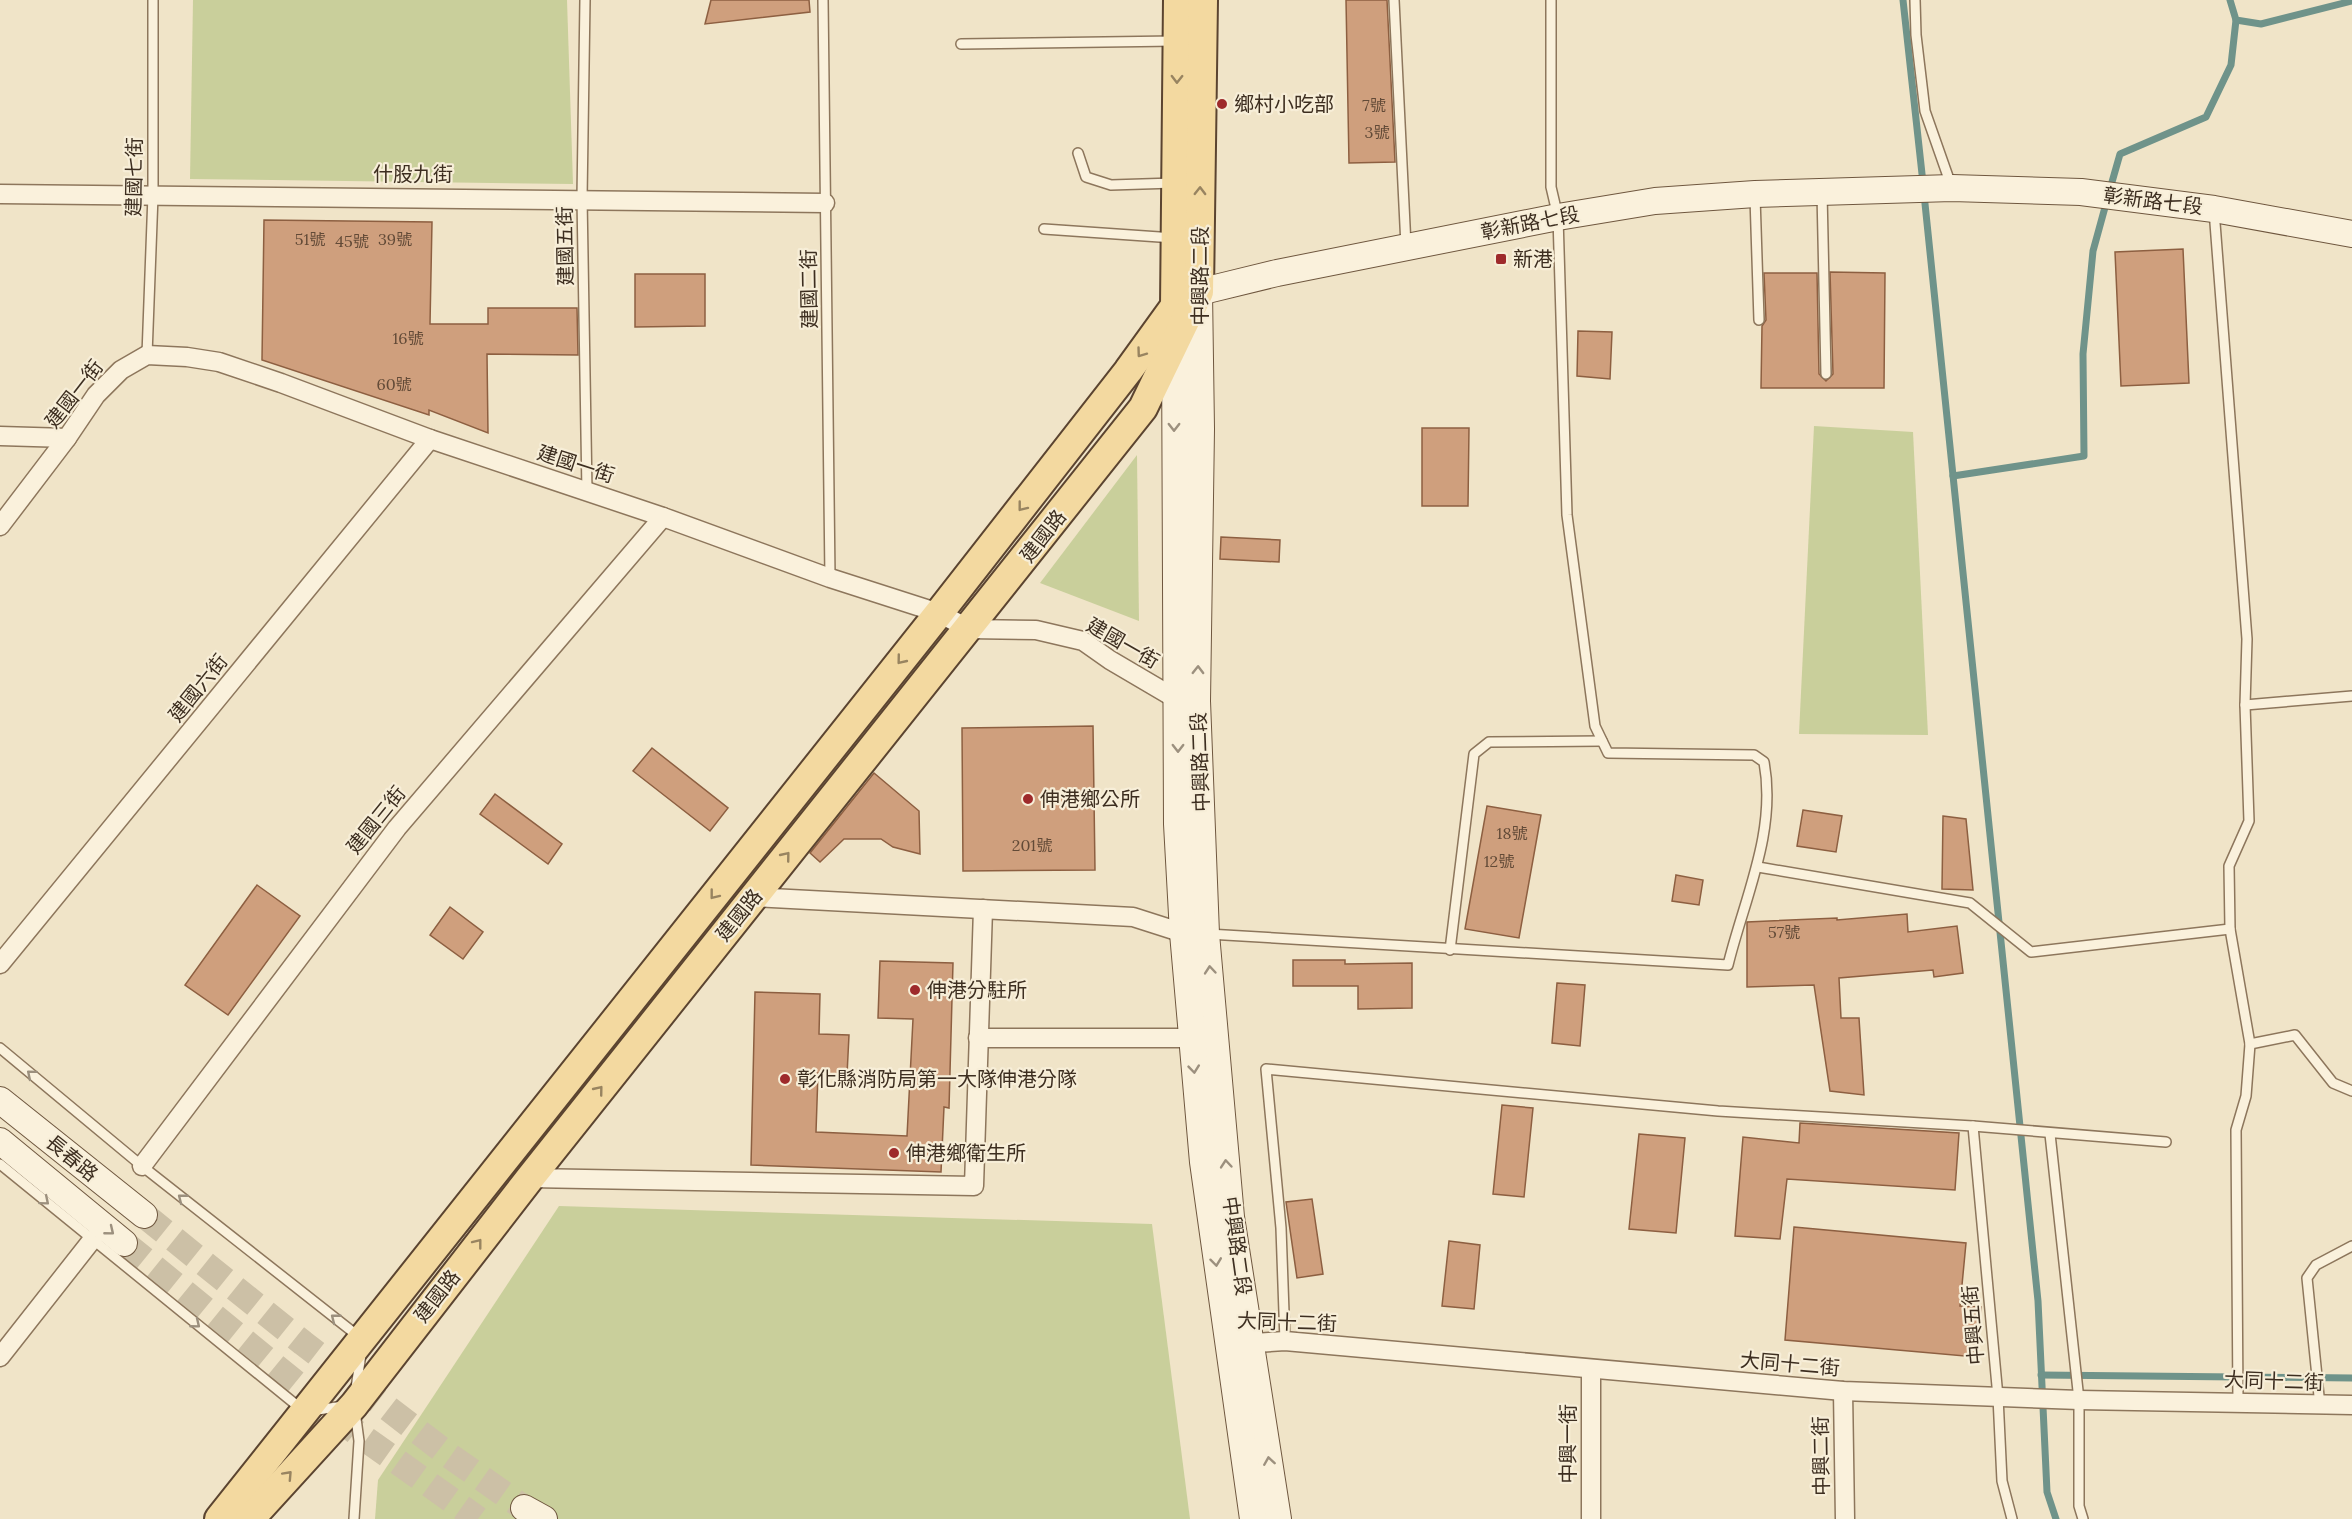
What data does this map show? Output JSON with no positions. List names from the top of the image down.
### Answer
{
  "streets": {
    "main road": [
      "彰新路七段",
      "中興路二段",
      "建國路",
      "長春路"
    ],
    "street": [
      "什股九街",
      "建國一街",
      "建國六街",
      "建國三街",
      "大同十二街",
      "中興一街",
      "中興二街"
    ],
    "lane": [
      "建國七街",
      "建國五街",
      "建國二街",
      "中興五街"
    ]
  },
  "crossings": [
    ["什股九街", "建國七街"],
    ["什股九街", "建國五街"],
    ["什股九街", "建國二街"],
    ["建國七街", "建國一街"],
    ["彰新路七段", "中興路二段"],
    ["彰新路七段", "建國路"],
    ["建國五街", "建國一街"],
    ["中興路二段", "建國一街"],
    ["中興路二段", "建國路"],
    ["中興路二段", "大同十二街"],
    ["建國二街", "建國一街"],
    ["建國一街", "建國路"],
    ["建國一街", "建國六街"],
    ["建國一街", "建國三街"],
    ["大同十二街", "中興五街"],
    ["大同十二街", "中興一街"],
    ["大同十二街", "中興二街"]
  ],
  "places": {
    "other": [
      "鄉村小吃部",
      "伸港鄉公所",
      "伸港分駐所",
      "彰化縣消防局第一大隊伸港分隊",
      "伸港鄉衛生所"
    ],
    "transit": ["新港"]
  },
  "house_numbers": [
    "7號",
    "3號",
    "51號",
    "39號",
    "45號",
    "16號",
    "60號",
    "18號",
    "201號",
    "12號",
    "57號"
  ]
}
